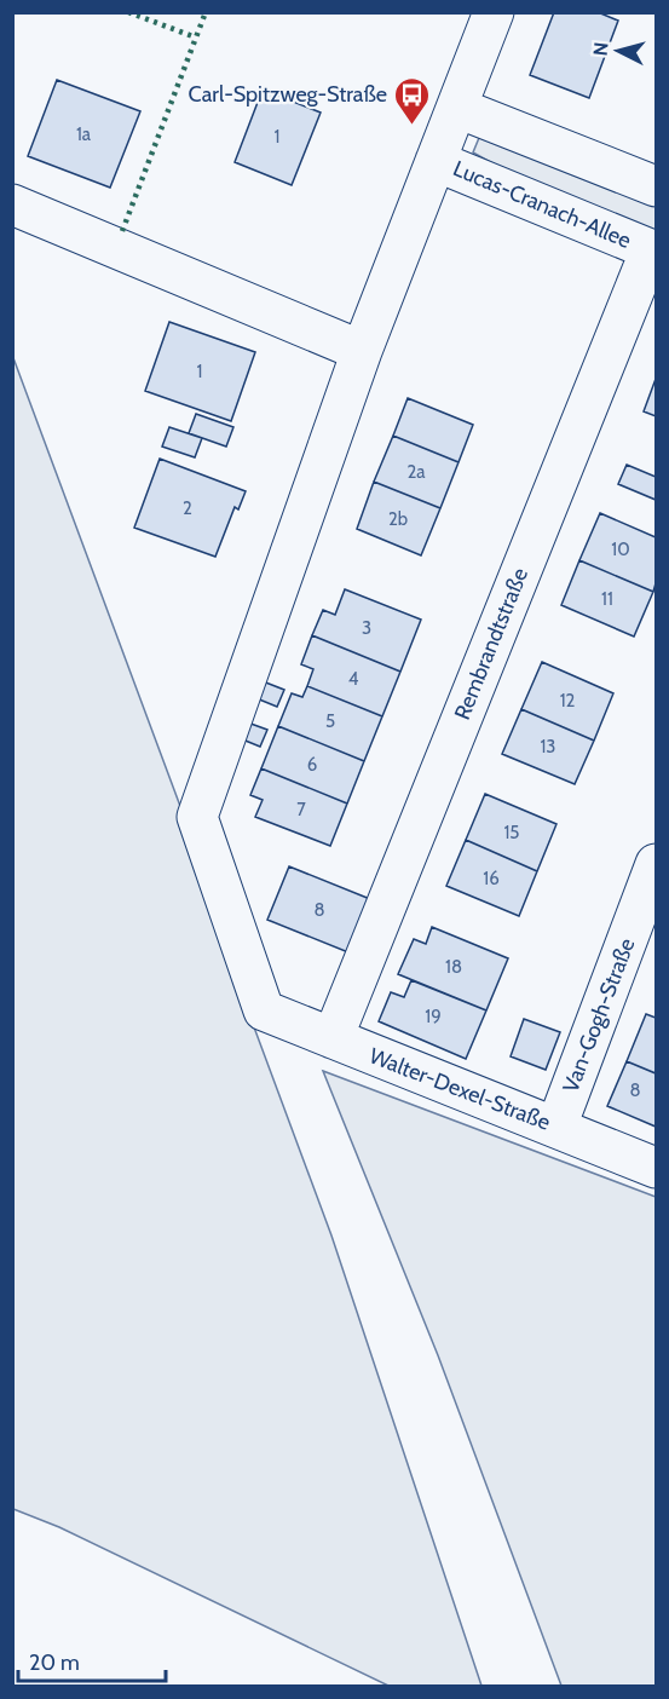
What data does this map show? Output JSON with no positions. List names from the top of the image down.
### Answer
{
  "streets": {
    "street": [
      "Lucas-Cranach-Allee",
      "Rembrandtstraße",
      "Van-Gogh-Straße",
      "Walter-Dexel-Straße"
    ]
  },
  "crossings": [
    ["Lucas-Cranach-Allee", "Rembrandtstraße"],
    ["Rembrandtstraße", "Walter-Dexel-Straße"],
    ["Van-Gogh-Straße", "Walter-Dexel-Straße"]
  ],
  "places": {
    "bus stop": ["Carl-Spitzweg-Straße"]
  },
  "house_numbers": [
    "1a",
    "1",
    "1",
    "2a",
    "2",
    "2b",
    "10",
    "11",
    "3",
    "4",
    "12",
    "5",
    "13",
    "6",
    "7",
    "15",
    "16",
    "8",
    "18",
    "19",
    "8"
  ],
  "scale_bar": "20 m",
  "north": "left"
}
